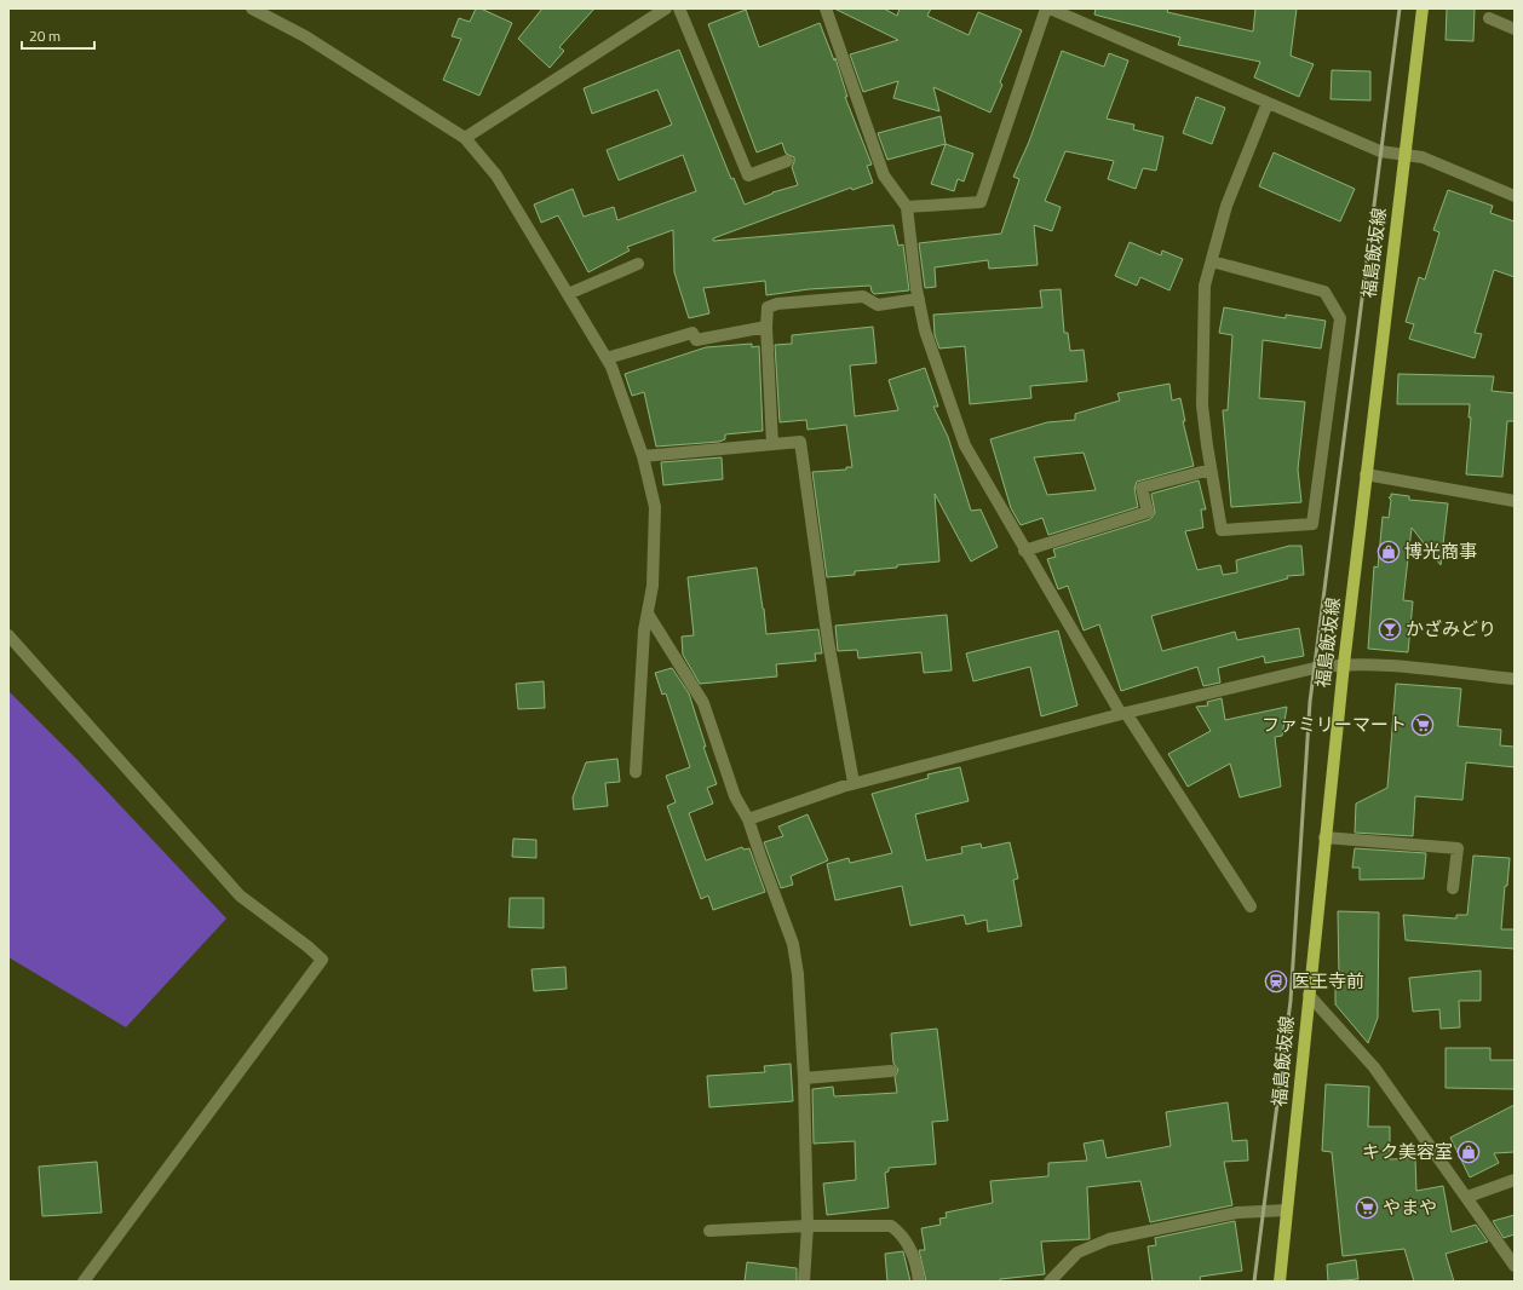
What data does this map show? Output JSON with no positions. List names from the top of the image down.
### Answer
{
  "streets": {
    "main road": ["福島飯坂線"]
  },
  "places": {
    "shop": ["博光商事", "キク美容室"],
    "bar": ["かざみどり"],
    "supermarket": ["ファミリーマート", "やまや"],
    "station": ["医王寺前"]
  },
  "scale_bar": "20 m"
}
